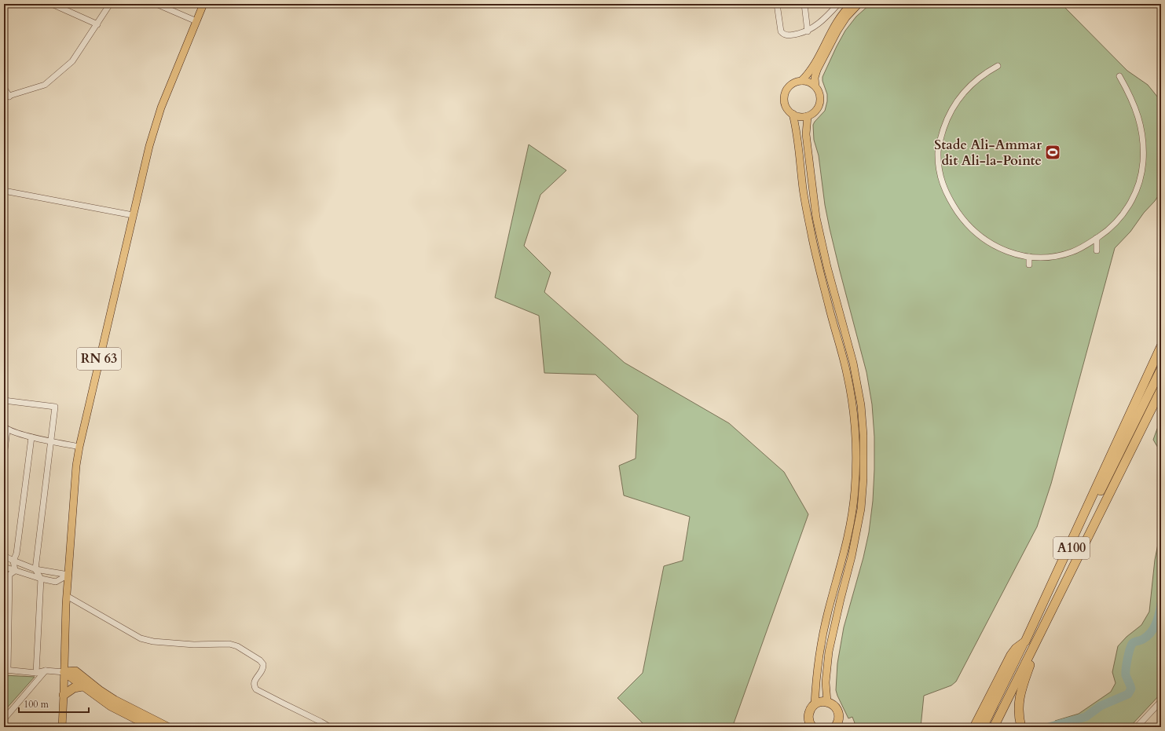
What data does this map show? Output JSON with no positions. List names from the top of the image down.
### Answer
{
  "streets": {
    "highway": ["A100"],
    "main road": ["RN 63"]
  },
  "places": {
    "sports": ["Stade Ali-Ammar dit Ali-la-Pointe"]
  },
  "scale_bar": "100 m"
}
